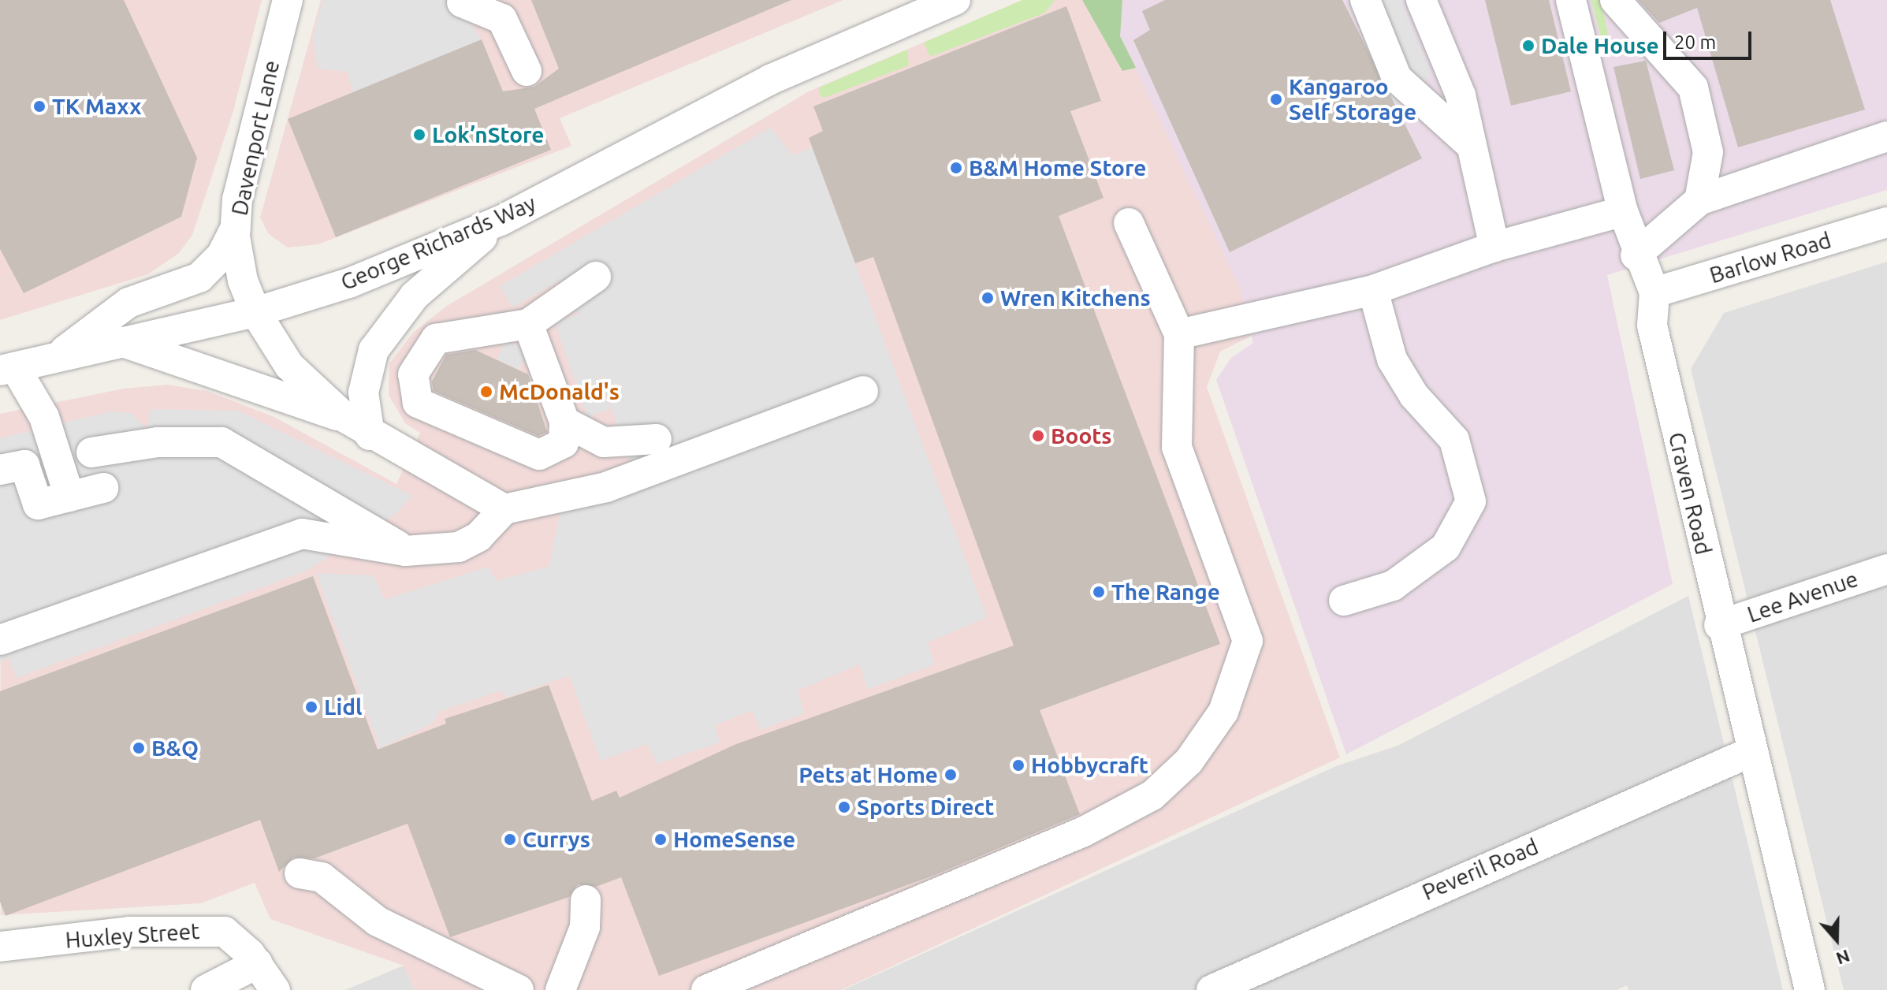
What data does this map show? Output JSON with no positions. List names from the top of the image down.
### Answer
{
  "streets": {
    "street": [
      "Davenport Lane",
      "George Richards Way",
      "Barlow Road",
      "Craven Road",
      "Lee Avenue",
      "Peveril Road",
      "Huxley Street"
    ]
  },
  "crossings": [
    ["Davenport Lane", "George Richards Way"],
    ["Barlow Road", "Craven Road"],
    ["Craven Road", "Lee Avenue"],
    ["Craven Road", "Peveril Road"]
  ],
  "places": [
    "Dale House",
    "Kangaroo Self Storage",
    "TK Maxx",
    "Lok’nStore",
    "B&M Home Store",
    "Wren Kitchens",
    "McDonald's",
    "Boots",
    "The Range",
    "Lidl",
    "B&Q",
    "Hobbycraft",
    "Pets at Home",
    "Sports Direct",
    "Currys",
    "HomeSense"
  ],
  "scale_bar": "20 m",
  "north": "bottom"
}
